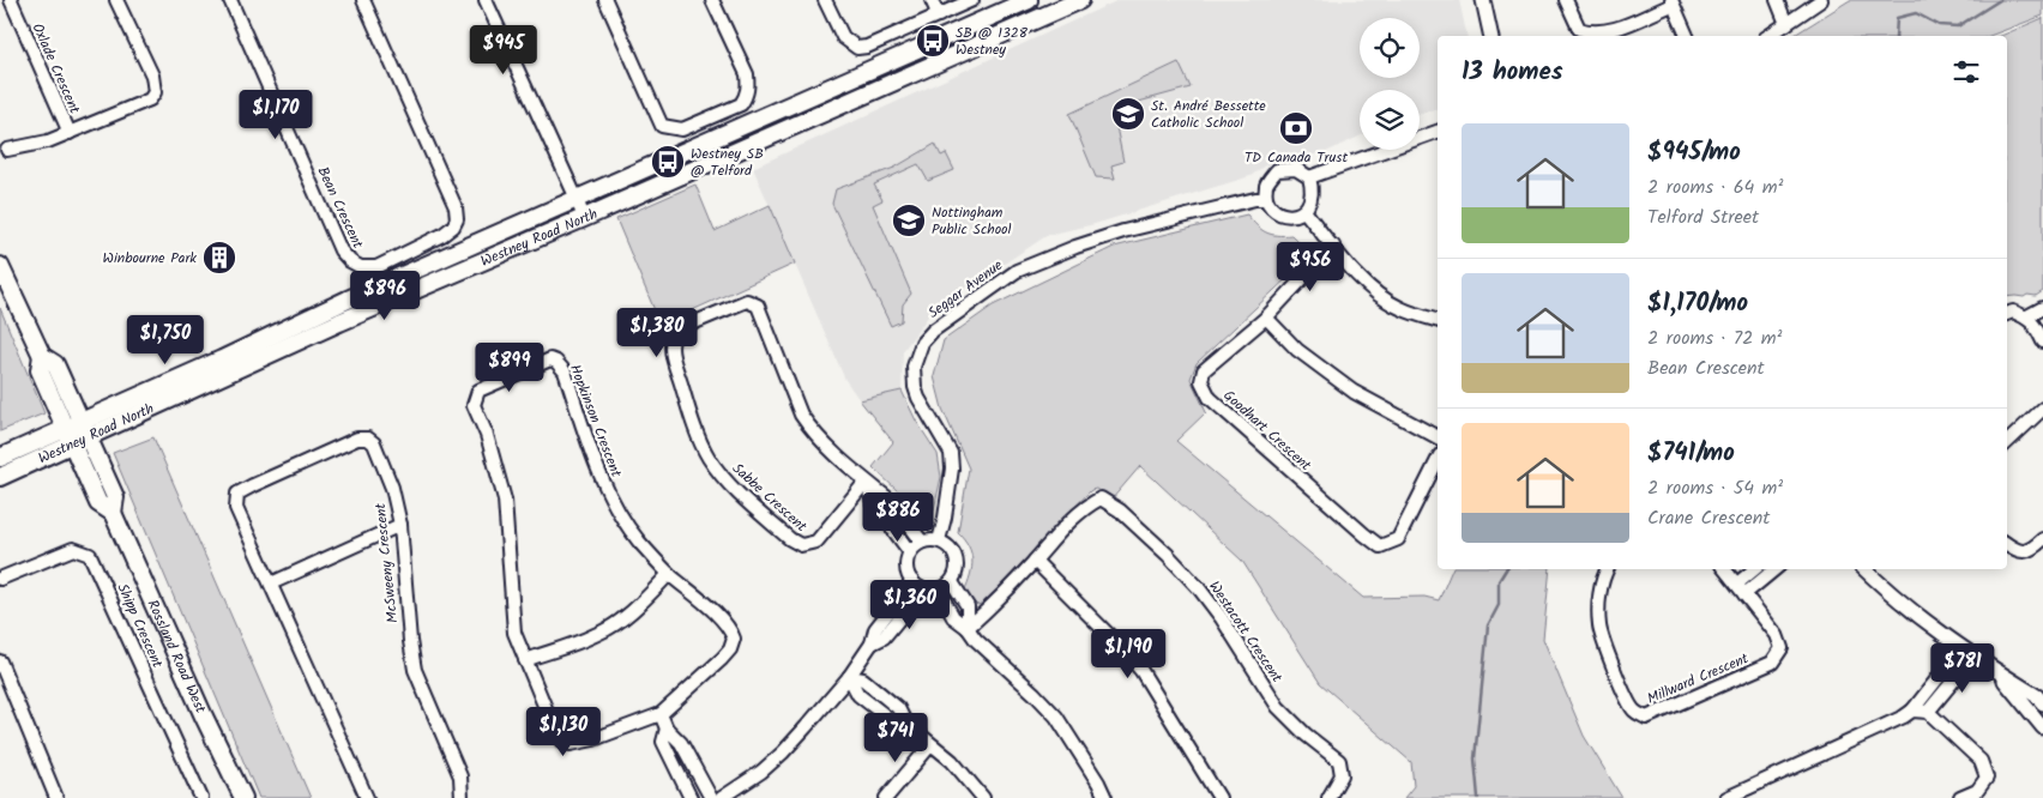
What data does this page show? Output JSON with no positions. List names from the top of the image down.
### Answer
{
  "streets": {
    "main road": ["Westney Road North", "Rossland Road West"],
    "street": [
      "Oxlade Crescent",
      "Bean Crescent",
      "Seggar Avenue",
      "Hopkinson Crescent",
      "Goodhart Crescent",
      "Sabbe Crescent",
      "McSweeny Crescent",
      "Shipp Crescent",
      "Westacott Crescent",
      "Millward Crescent"
    ]
  },
  "crossings": [
    ["Westney Road North", "Rossland Road West"],
    ["Seggar Avenue", "Sabbe Crescent"]
  ],
  "places": {
    "bus stop": ["SB @ 1328 Westney", "Westney SB @ Telford"],
    "school or university": ["St. André Bessette Catholic School", "Nottingham Public School"],
    "bank": ["TD Canada Trust"],
    "building": ["Winbourne Park"]
  },
  "page": {
    "price": [
      "$945",
      "$1,170",
      "$956",
      "$896",
      "$1,380",
      "$1,750",
      "$899",
      "$886",
      "$1,360",
      "$1,190",
      "$781",
      "$1,130",
      "$741"
    ],
    "heading": "13 homes",
    "list": [
      {
        "name": "$945/mo",
        "note": "2 rooms · 64 m² · Telford Street"
      },
      {
        "name": "$1,170/mo",
        "note": "2 rooms · 72 m² · Bean Crescent"
      },
      {
        "name": "$741/mo",
        "note": "2 rooms · 54 m² · Crane Crescent"
      }
    ]
  }
}
